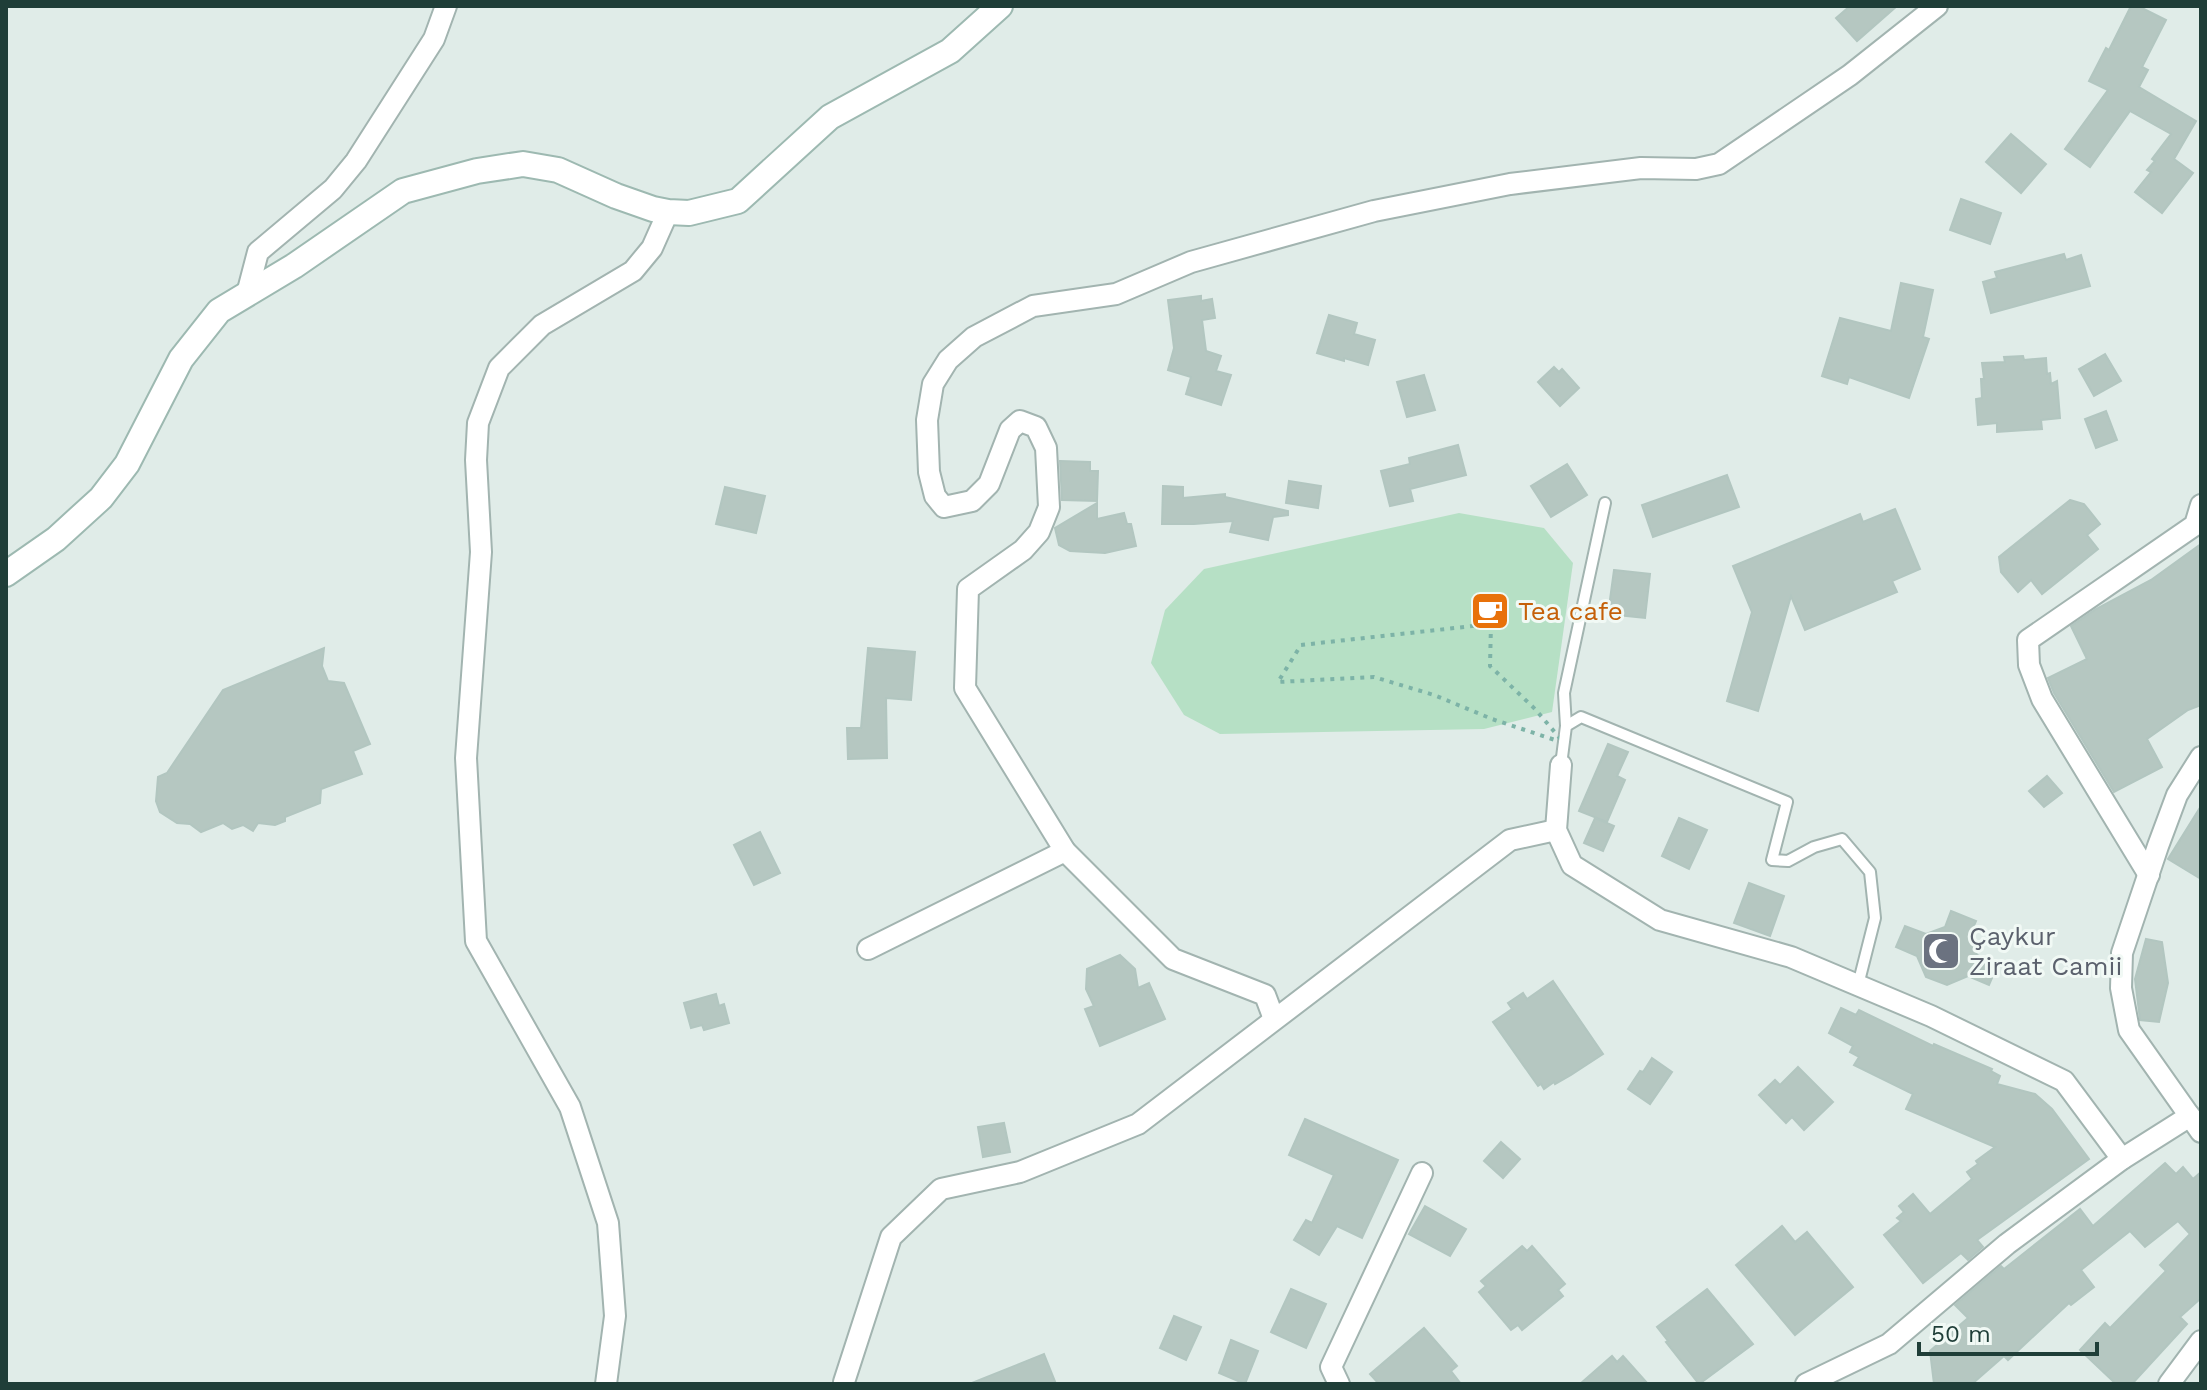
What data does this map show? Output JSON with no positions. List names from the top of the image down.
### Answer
{
  "places": {
    "cafe": ["Tea cafe"],
    "mosque": ["Çaykur Ziraat Camii"]
  },
  "scale_bar": "50 m"
}
